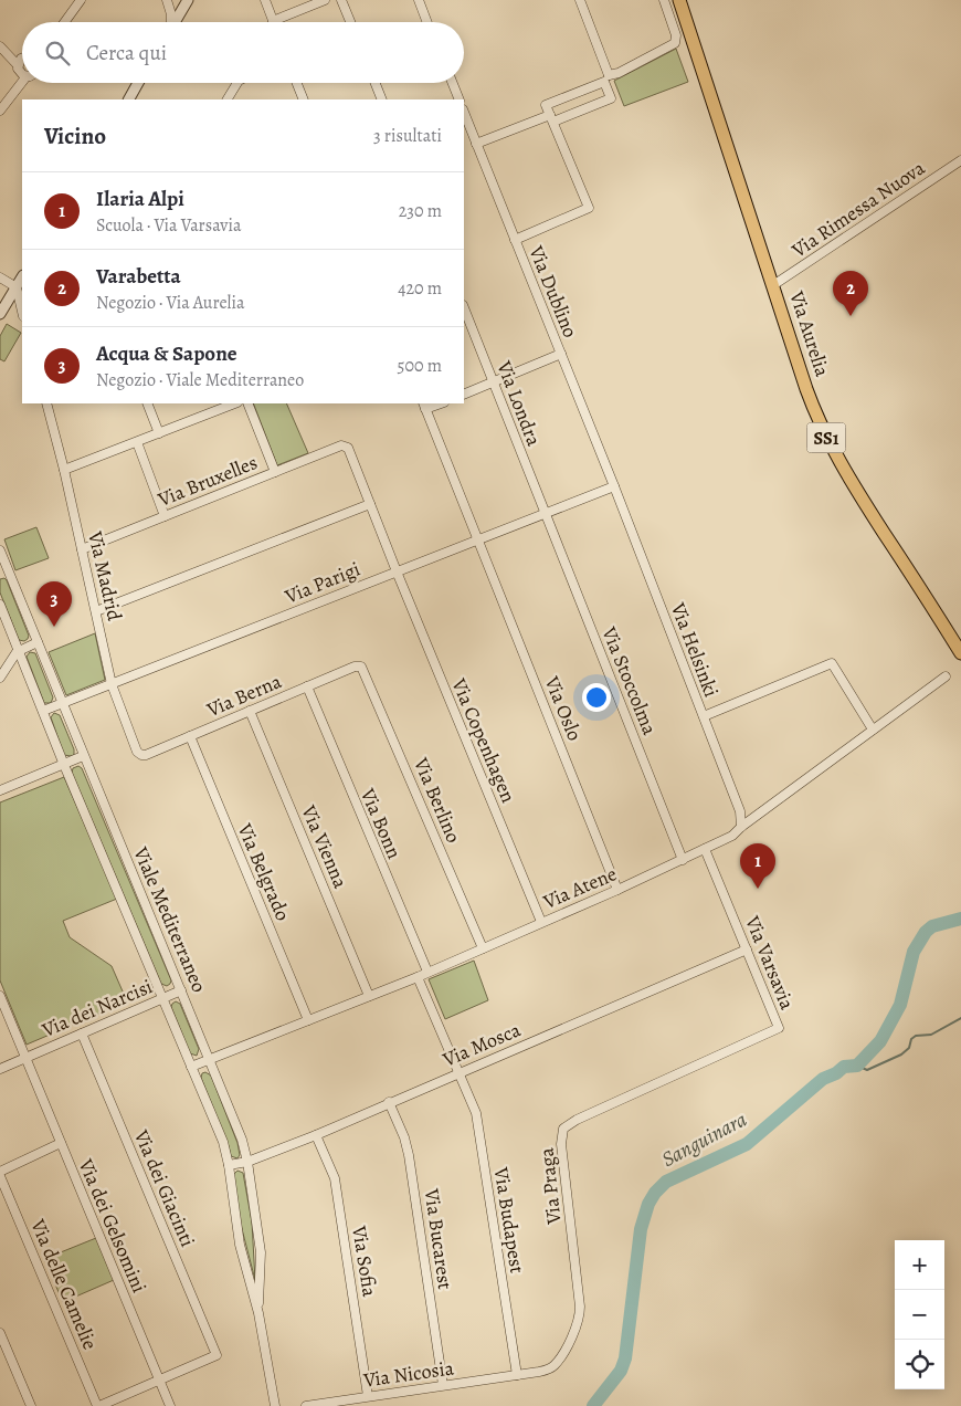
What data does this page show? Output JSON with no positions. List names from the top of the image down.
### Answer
{
  "streets": {
    "main road": ["Via Aurelia", "SS1"],
    "street": [
      "Via Rimessa Nuova",
      "Via Dublino",
      "Via Londra",
      "Via Bruxelles",
      "Via Madrid",
      "Via Parigi",
      "Via Helsinki",
      "Via Stoccolma",
      "Via Berna",
      "Via Oslo",
      "Via Copenhagen",
      "Via Berlino",
      "Via Bonn",
      "Via Vienna",
      "Via Belgrado",
      "Via Atene",
      "Viale Mediterraneo",
      "Via Varsavia",
      "Via dei Narcisi",
      "Via Mosca",
      "Via Praga",
      "Via dei Giacinti",
      "Via Budapest",
      "Via dei Gelsomini",
      "Via Bucarest",
      "Via Sofia",
      "Via delle Camelie",
      "Via Nicosia"
    ]
  },
  "crossings": [
    ["Via Rimessa Nuova", "Via Aurelia"],
    ["Via Dublino", "Via Parigi"],
    ["Via Dublino", "Via Helsinki"],
    ["Via Londra", "Via Parigi"],
    ["Via Londra", "Via Stoccolma"],
    ["Via Bruxelles", "Via Madrid"],
    ["Via Bruxelles", "Via Copenhagen"],
    ["Via Madrid", "Via Parigi"],
    ["Via Madrid", "Via Berna"],
    ["Via Parigi", "Via Helsinki"],
    ["Via Parigi", "Via Stoccolma"],
    ["Via Parigi", "Via Oslo"],
    ["Via Parigi", "Via Copenhagen"],
    ["Via Parigi", "Viale Mediterraneo"],
    ["Via Helsinki", "Via Atene"],
    ["Via Stoccolma", "Via Atene"],
    ["Via Berna", "Via Berlino"],
    ["Via Berna", "Via Bonn"],
    ["Via Berna", "Via Vienna"],
    ["Via Berna", "Via Belgrado"],
    ["Via Oslo", "Via Atene"],
    ["Via Copenhagen", "Via Atene"],
    ["Via Berlino", "Via Atene"],
    ["Via Bonn", "Via Atene"],
    ["Via Vienna", "Via Atene"],
    ["Via Belgrado", "Via Atene"],
    ["Via Atene", "Viale Mediterraneo"],
    ["Via Atene", "Via Varsavia"],
    ["Via Atene", "Via Budapest"],
    ["Viale Mediterraneo", "Via dei Narcisi"],
    ["Viale Mediterraneo", "Via Mosca"],
    ["Via Varsavia", "Via Mosca"],
    ["Via Varsavia", "Via Praga"],
    ["Via dei Narcisi", "Via dei Giacinti"],
    ["Via dei Narcisi", "Via dei Gelsomini"],
    ["Via Mosca", "Via Budapest"],
    ["Via Mosca", "Via Bucarest"],
    ["Via Mosca", "Via Sofia"],
    ["Via Praga", "Via Budapest"],
    ["Via Praga", "Via Nicosia"],
    ["Via dei Giacinti", "Via dei Gelsomini"],
    ["Via Budapest", "Via Nicosia"],
    ["Via Bucarest", "Via Nicosia"],
    ["Via Sofia", "Via Nicosia"]
  ],
  "water": ["Sanguinara"],
  "page": {
    "search": "Cerca qui",
    "heading": ["Vicino", "3 risultati"],
    "list": [
      {
        "mark": "1",
        "name": "Ilaria Alpi",
        "note": "Scuola · Via Varsavia",
        "value": "230 m"
      },
      {
        "mark": "2",
        "name": "Varabetta",
        "note": "Negozio · Via Aurelia",
        "value": "420 m"
      },
      {
        "mark": "3",
        "name": "Acqua & Sapone",
        "note": "Negozio · Viale Mediterraneo",
        "value": "500 m"
      }
    ],
    "pins": ["2", "3", "1"],
    "map_buttons": ["+", "−"]
  }
}
